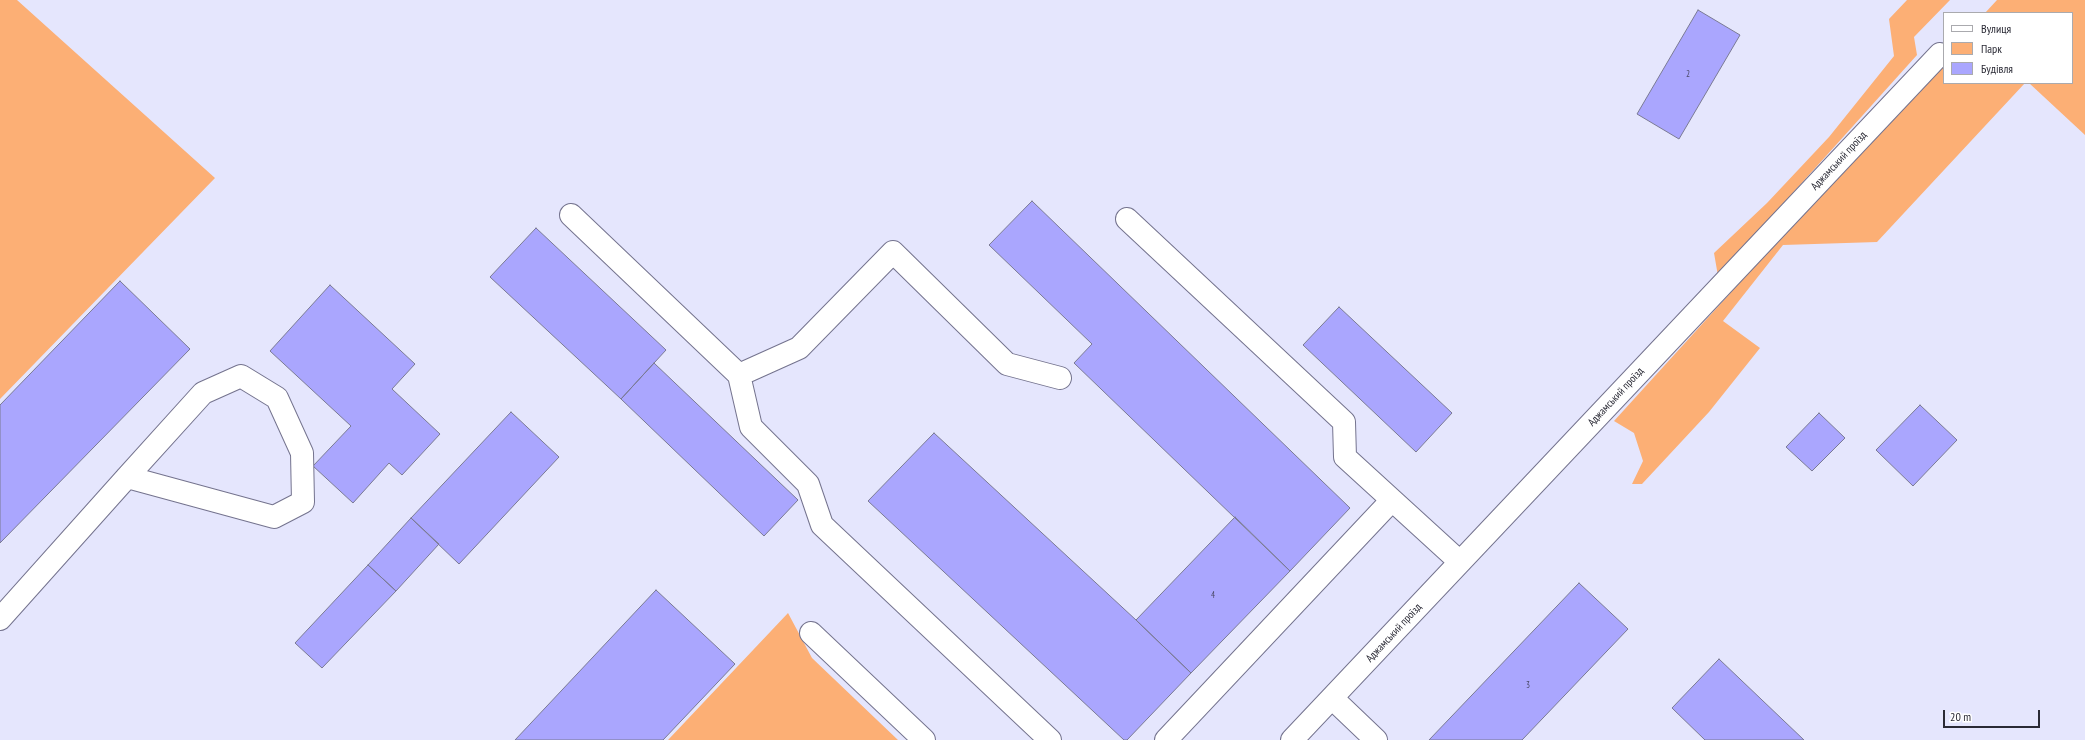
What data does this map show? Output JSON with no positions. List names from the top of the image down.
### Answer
{
  "streets": {
    "street": ["Аджамський проїзд"]
  },
  "house_numbers": ["2", "4", "3"],
  "legend": ["Вулиця", "Парк", "Будівля"],
  "scale_bar": "20 m"
}
